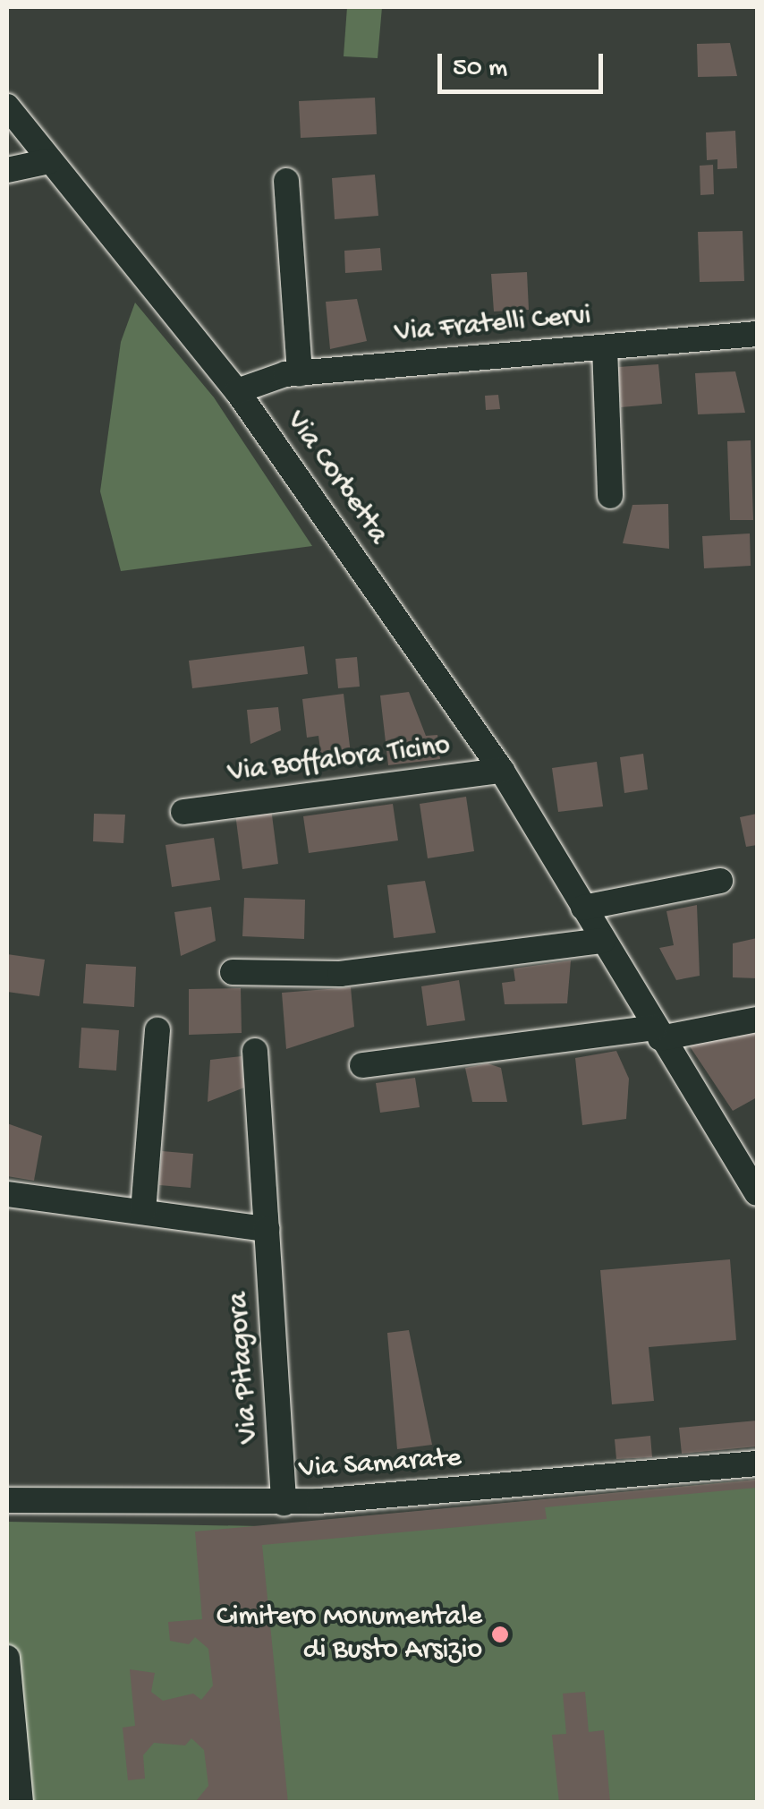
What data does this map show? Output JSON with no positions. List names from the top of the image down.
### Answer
{
  "streets": {
    "street": [
      "Via Fratelli Cervi",
      "Via Corbetta",
      "Via Boffalora Ticino",
      "Via Pitagora",
      "Via Samarate"
    ]
  },
  "crossings": [
    ["Via Fratelli Cervi", "Via Corbetta"],
    ["Via Corbetta", "Via Boffalora Ticino"],
    ["Via Pitagora", "Via Samarate"]
  ],
  "places": ["Cimitero Monumentale di Busto Arsizio"],
  "scale_bar": "50 m"
}
